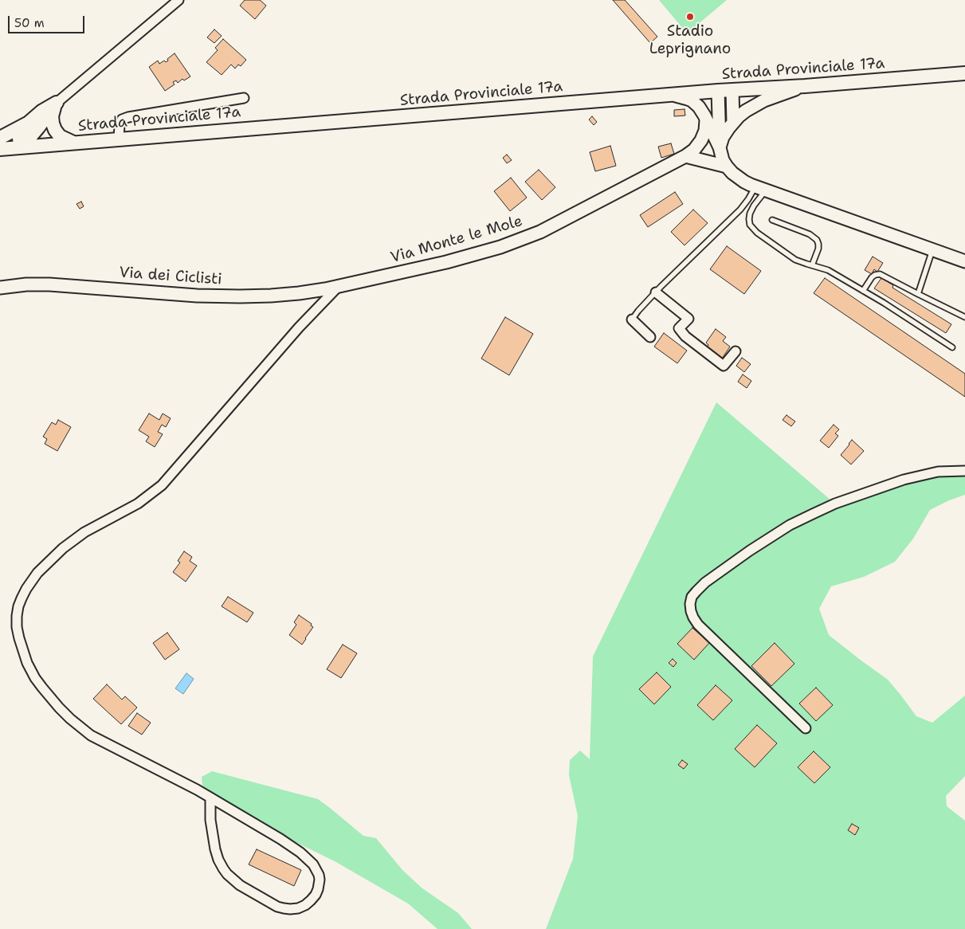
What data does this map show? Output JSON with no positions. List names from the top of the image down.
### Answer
{
  "streets": {
    "main road": ["Strada Provinciale 17a"],
    "street": ["Via Monte le Mole", "Via dei Ciclisti"]
  },
  "crossings": [
    ["Via Monte le Mole", "Via dei Ciclisti"]
  ],
  "places": ["Stadio Leprignano"],
  "scale_bar": "50 m"
}
